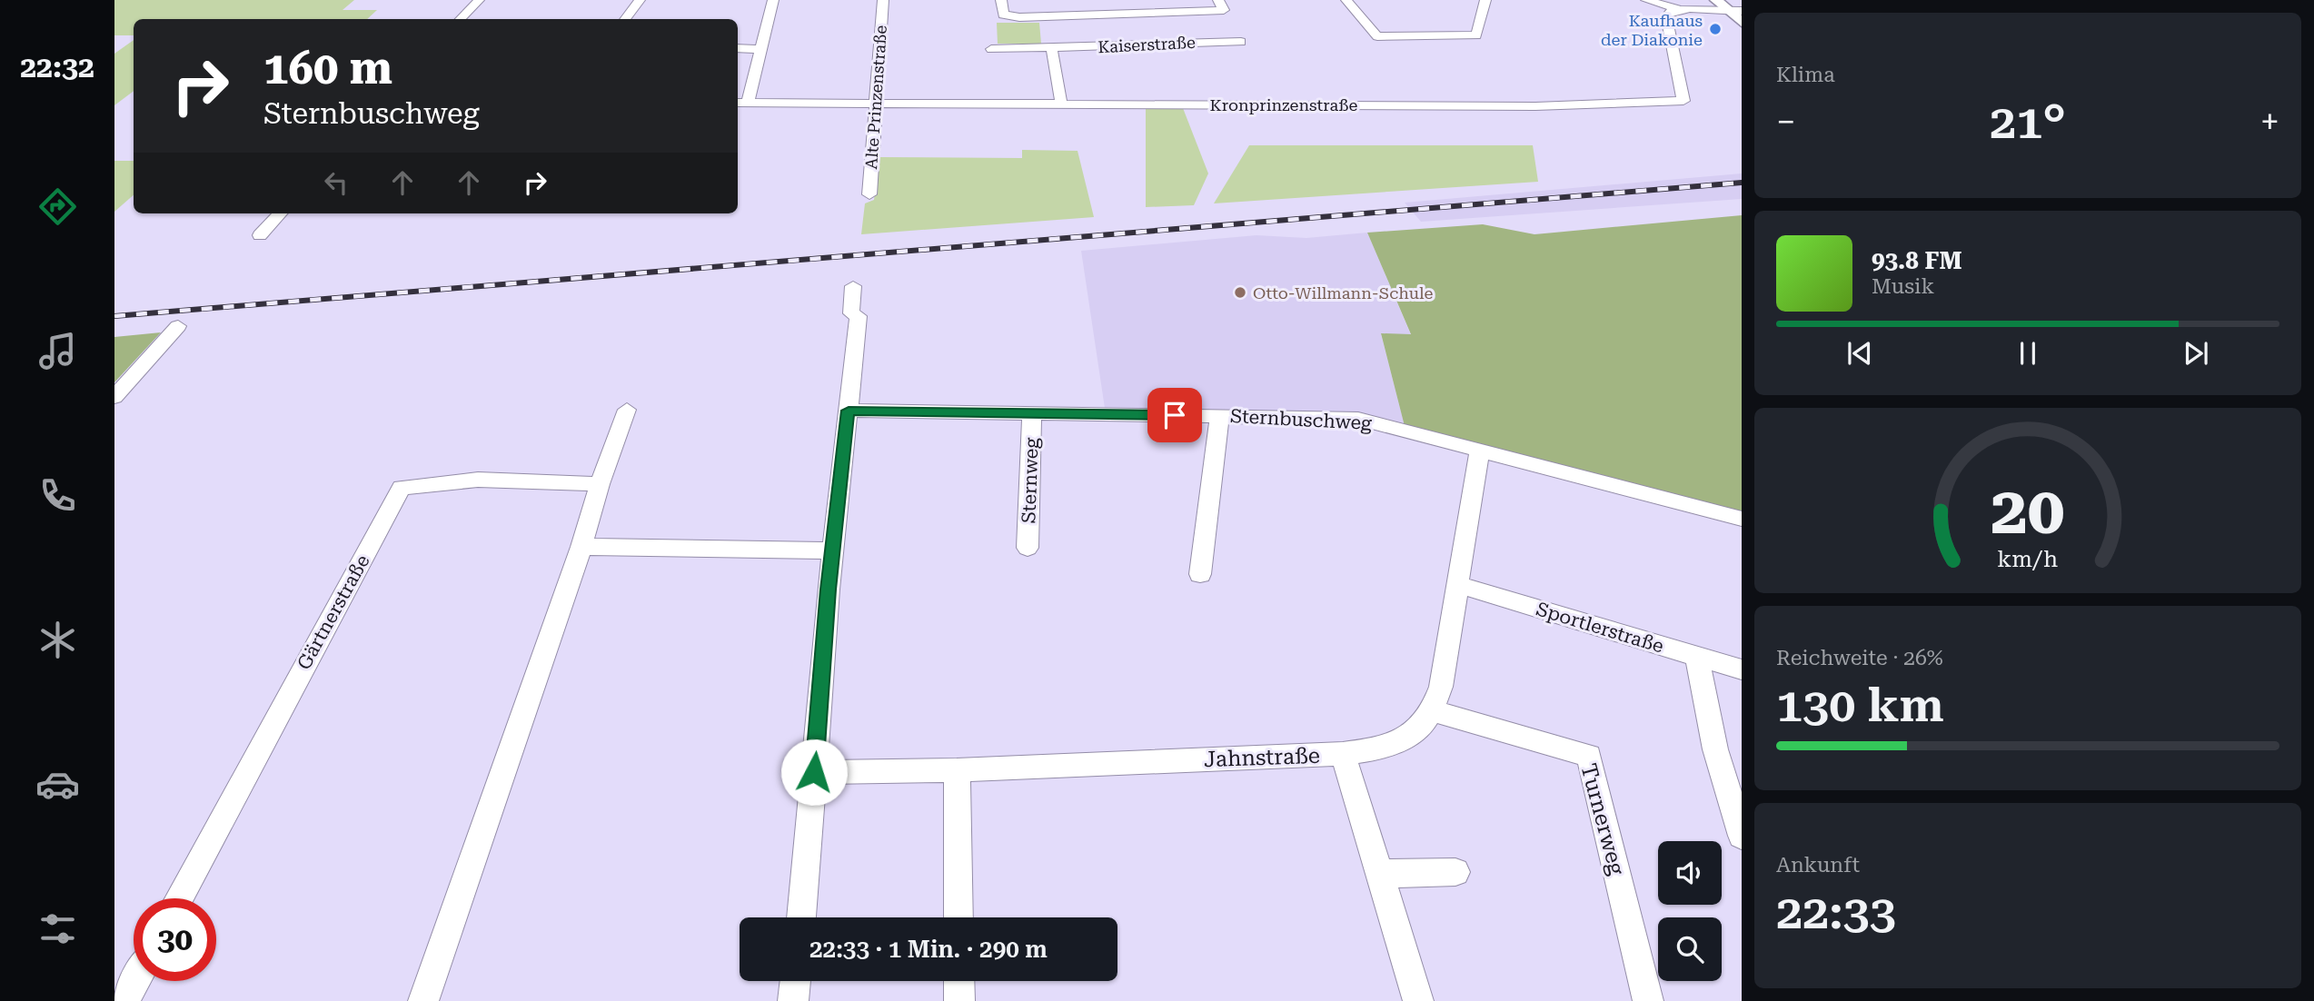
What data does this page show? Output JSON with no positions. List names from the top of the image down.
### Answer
{
  "streets": {
    "street": [
      "Kaiserstraße",
      "Alte Prinzenstraße",
      "Kronprinzenstraße",
      "Sternbuschweg",
      "Sternweg",
      "Gärtnerstraße",
      "Sportlerstraße",
      "Jahnstraße",
      "Turnerweg"
    ]
  },
  "crossings": [
    ["Alte Prinzenstraße", "Kronprinzenstraße"],
    ["Sternbuschweg", "Sternweg"],
    ["Sternbuschweg", "Jahnstraße"],
    ["Sportlerstraße", "Jahnstraße"],
    ["Jahnstraße", "Turnerweg"]
  ],
  "places": ["Kaufhaus der Diakonie", "Otto-Willmann-Schule"],
  "page": {
    "tabs": "22:32",
    "tile": [
      "Klima",
      ["Reichweite · 26%", "130 km"],
      ["Ankunft", "22:33"]
    ],
    "turn": ["160 m", "Sternbuschweg"],
    "heat": ["−", "21°", "+"],
    "song": ["93.8 FM", "Musik"],
    "limit": "30",
    "trip": "22:33 · 1 Min. · 290 m",
    "gauge": ["20", "km/h"]
  }
}
